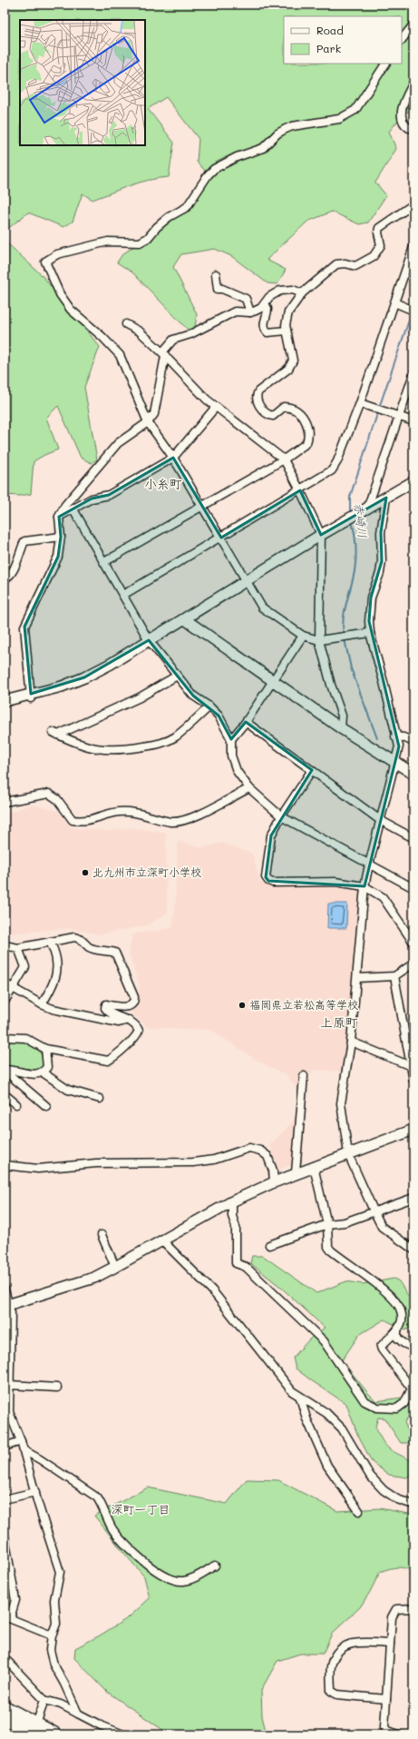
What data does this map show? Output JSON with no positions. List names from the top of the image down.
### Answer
{
  "districts": ["小糸町", "上原町", "深町一丁目"],
  "water": ["赤崎川"],
  "places": ["北九州市立深町小学校", "福岡県立若松高等学校"],
  "legend": ["Road", "Park"]
}
